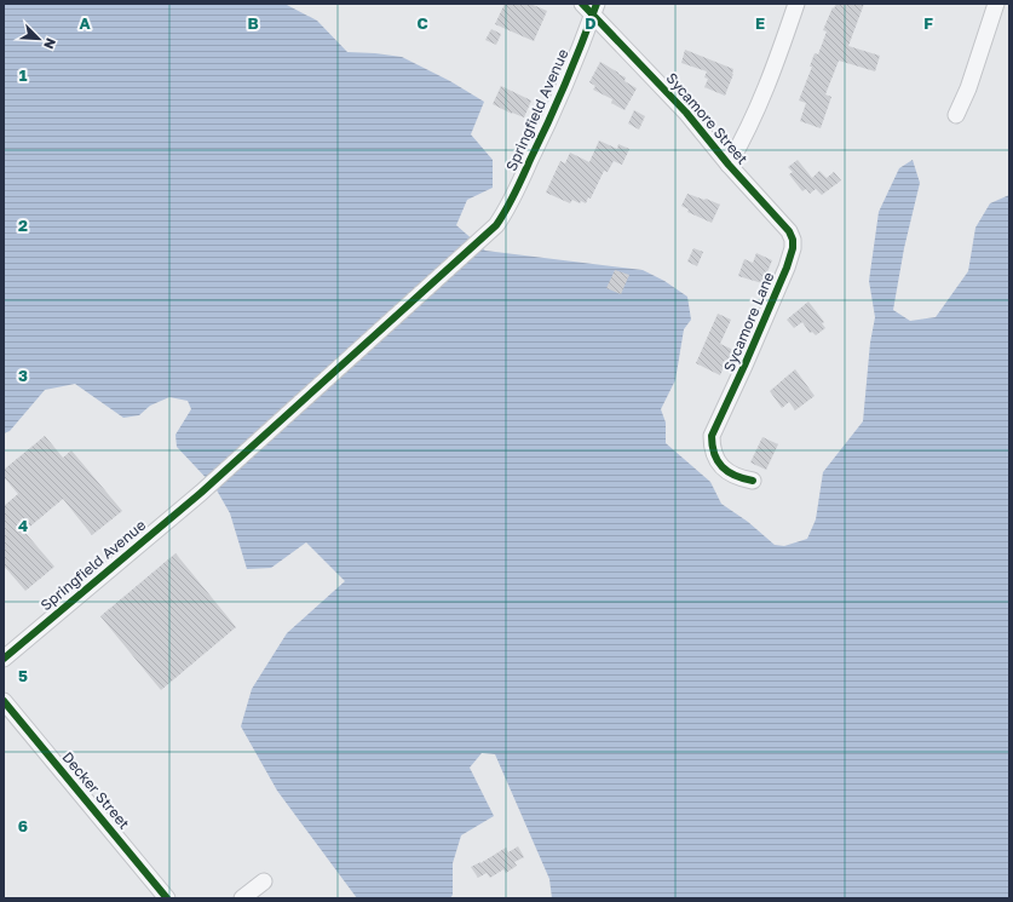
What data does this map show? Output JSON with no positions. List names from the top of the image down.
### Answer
{
  "streets": {
    "street": [
      "Springfield Avenue",
      "Sycamore Street",
      "Sycamore Lane",
      "Decker Street"
    ]
  },
  "crossings": [
    ["Springfield Avenue", "Sycamore Street"],
    ["Sycamore Street", "Sycamore Lane"]
  ],
  "north": "bottom right",
  "grid": {
    "columns": [
      "A",
      "B",
      "C",
      "D",
      "E",
      "F"
    ],
    "rows": [
      "1",
      "2",
      "3",
      "4",
      "5",
      "6"
    ]
  }
}
